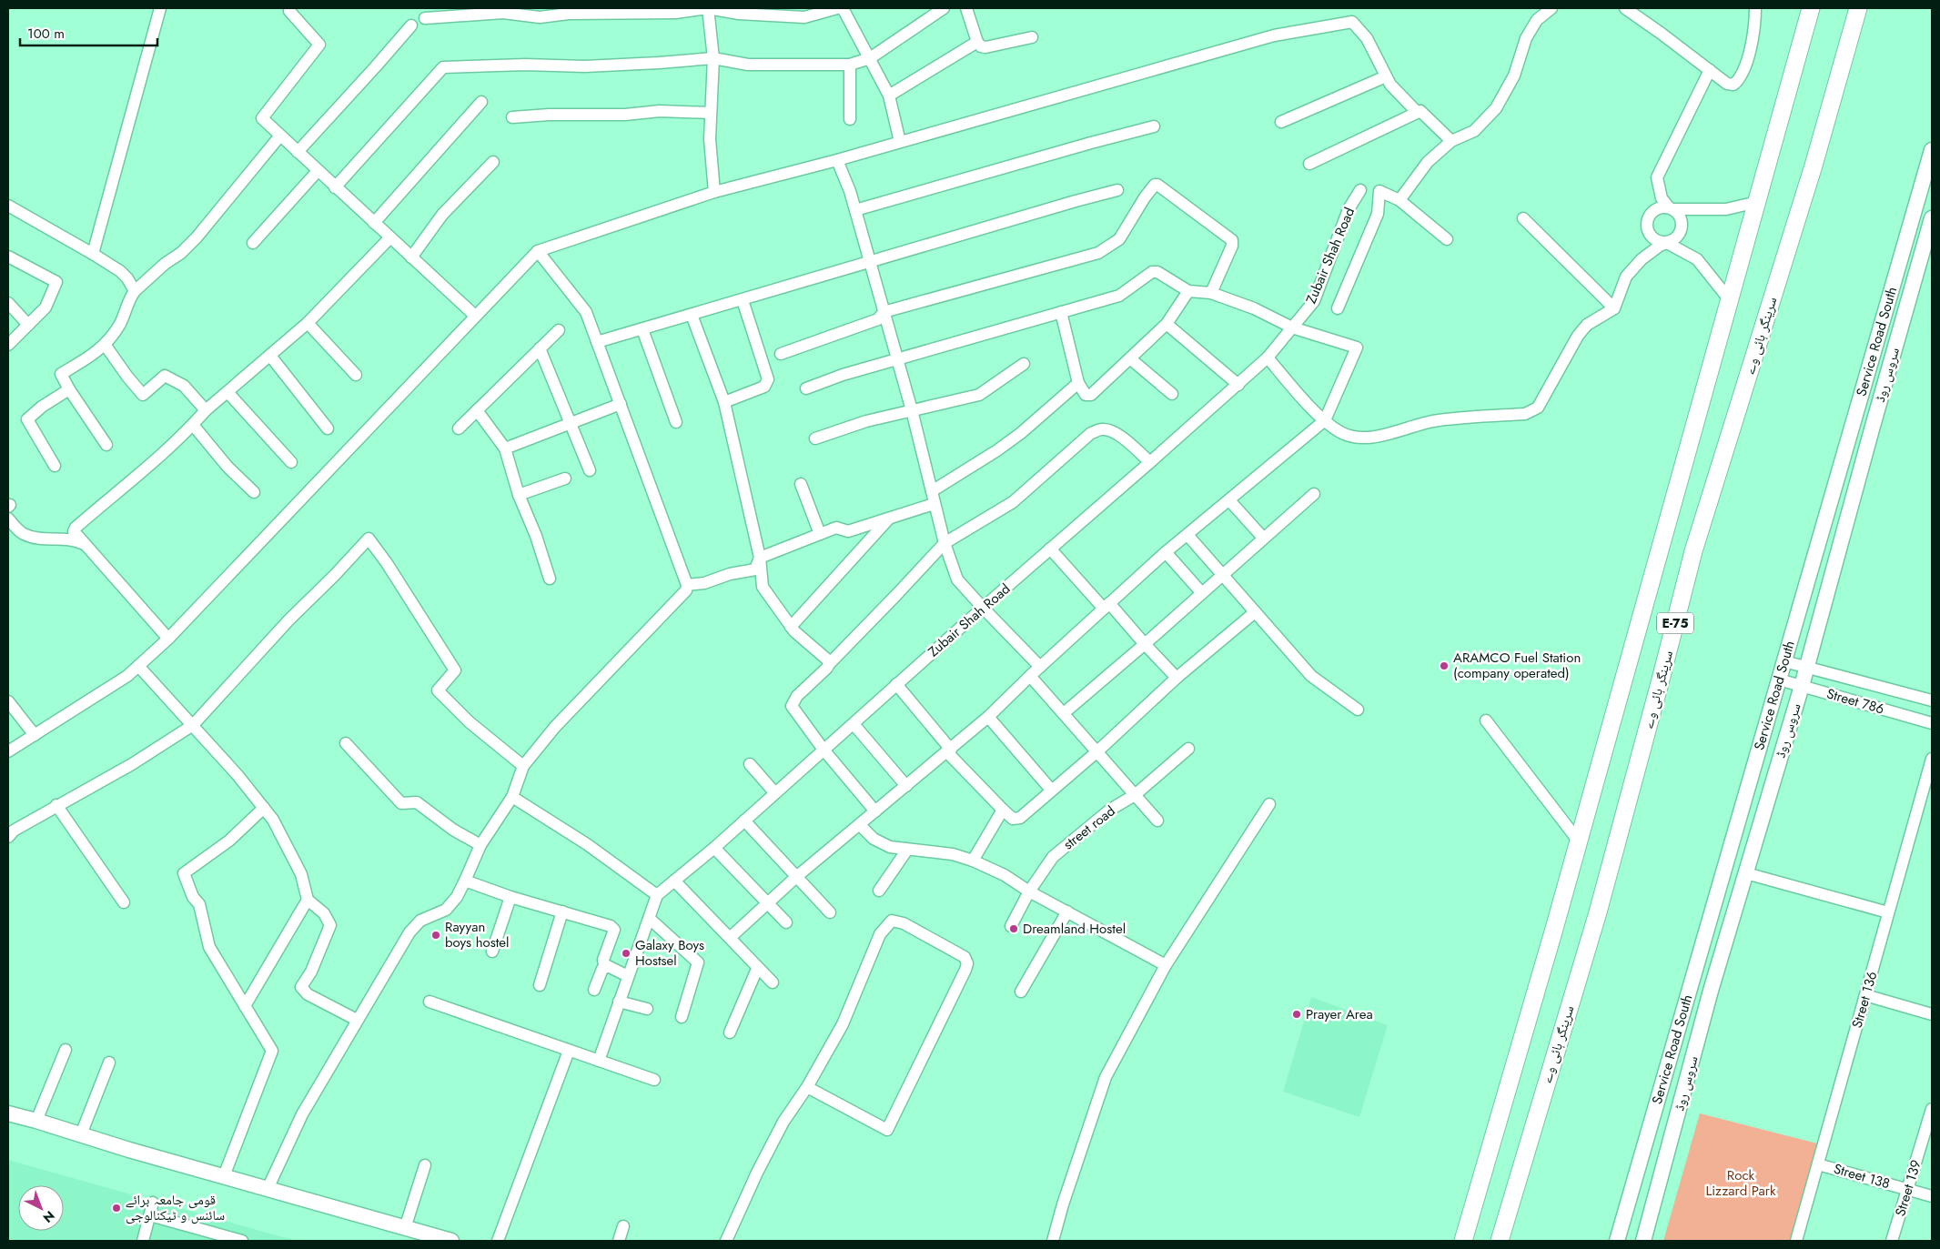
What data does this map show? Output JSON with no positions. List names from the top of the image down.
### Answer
{
  "streets": {
    "highway": ["سرینگر ہائی وے", "E-75"],
    "main road": ["Service Road South", "سروس روڈ"],
    "street": [
      "Zubair Shah Road",
      "Street 786",
      "street road",
      "Street 136",
      "Street 138",
      "Street 139"
    ]
  },
  "crossings": [
    ["Service Road South", "Street 786"],
    ["سروس روڈ", "Street 786"],
    ["Street 136", "Street 138"],
    ["Street 138", "Street 139"]
  ],
  "parks": ["Rock Lizzard Park"],
  "places": [
    "ARAMCO Fuel Station (company operated)",
    "Dreamland Hostel",
    "Rayyan boys hostel",
    "Galaxy Boys Hostsel",
    "Prayer Area",
    "قومی جامعہ برائے سائنس و ٹیکنالوجی"
  ],
  "scale_bar": "100 m",
  "north": "bottom right"
}
